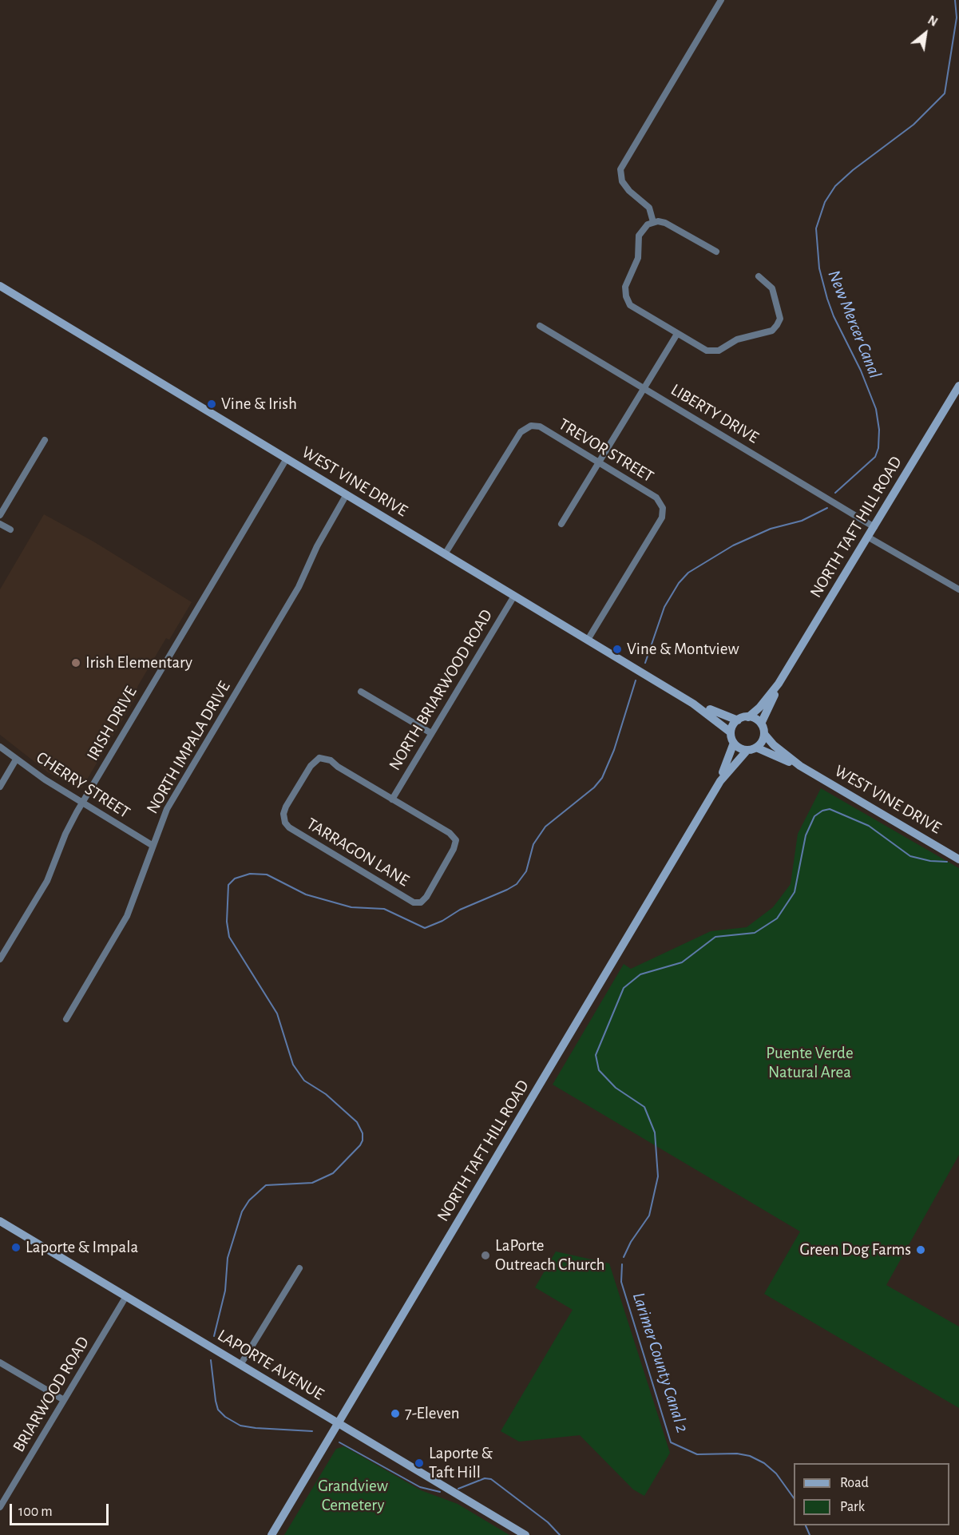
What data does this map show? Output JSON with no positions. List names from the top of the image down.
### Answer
{
  "streets": {
    "street": [
      "LIBERTY DRIVE",
      "TREVOR STREET",
      "WEST VINE DRIVE",
      "NORTH TAFT HILL ROAD",
      "NORTH BRIARWOOD ROAD",
      "IRISH DRIVE",
      "NORTH IMPALA DRIVE",
      "CHERRY STREET",
      "TARRAGON LANE",
      "LAPORTE AVENUE",
      "BRIARWOOD ROAD"
    ]
  },
  "crossings": [
    ["LIBERTY DRIVE", "NORTH TAFT HILL ROAD"],
    ["TREVOR STREET", "WEST VINE DRIVE"],
    ["WEST VINE DRIVE", "NORTH TAFT HILL ROAD"],
    ["WEST VINE DRIVE", "NORTH BRIARWOOD ROAD"],
    ["WEST VINE DRIVE", "IRISH DRIVE"],
    ["WEST VINE DRIVE", "NORTH IMPALA DRIVE"],
    ["NORTH TAFT HILL ROAD", "LAPORTE AVENUE"],
    ["NORTH BRIARWOOD ROAD", "TARRAGON LANE"],
    ["IRISH DRIVE", "CHERRY STREET"],
    ["NORTH IMPALA DRIVE", "CHERRY STREET"],
    ["LAPORTE AVENUE", "BRIARWOOD ROAD"]
  ],
  "water": ["New Mercer Canal", "Larimer County Canal 2"],
  "parks": ["Puente Verde Natural Area", "Grandview Cemetery"],
  "places": [
    "Vine & Irish",
    "Vine & Montview",
    "Irish Elementary",
    "Laporte & Impala",
    "Green Dog Farms",
    "LaPorte Outreach Church",
    "7-Eleven",
    "Laporte & Taft Hill"
  ],
  "legend": ["Road", "Park"],
  "scale_bar": "100 m",
  "north": "top right"
}
